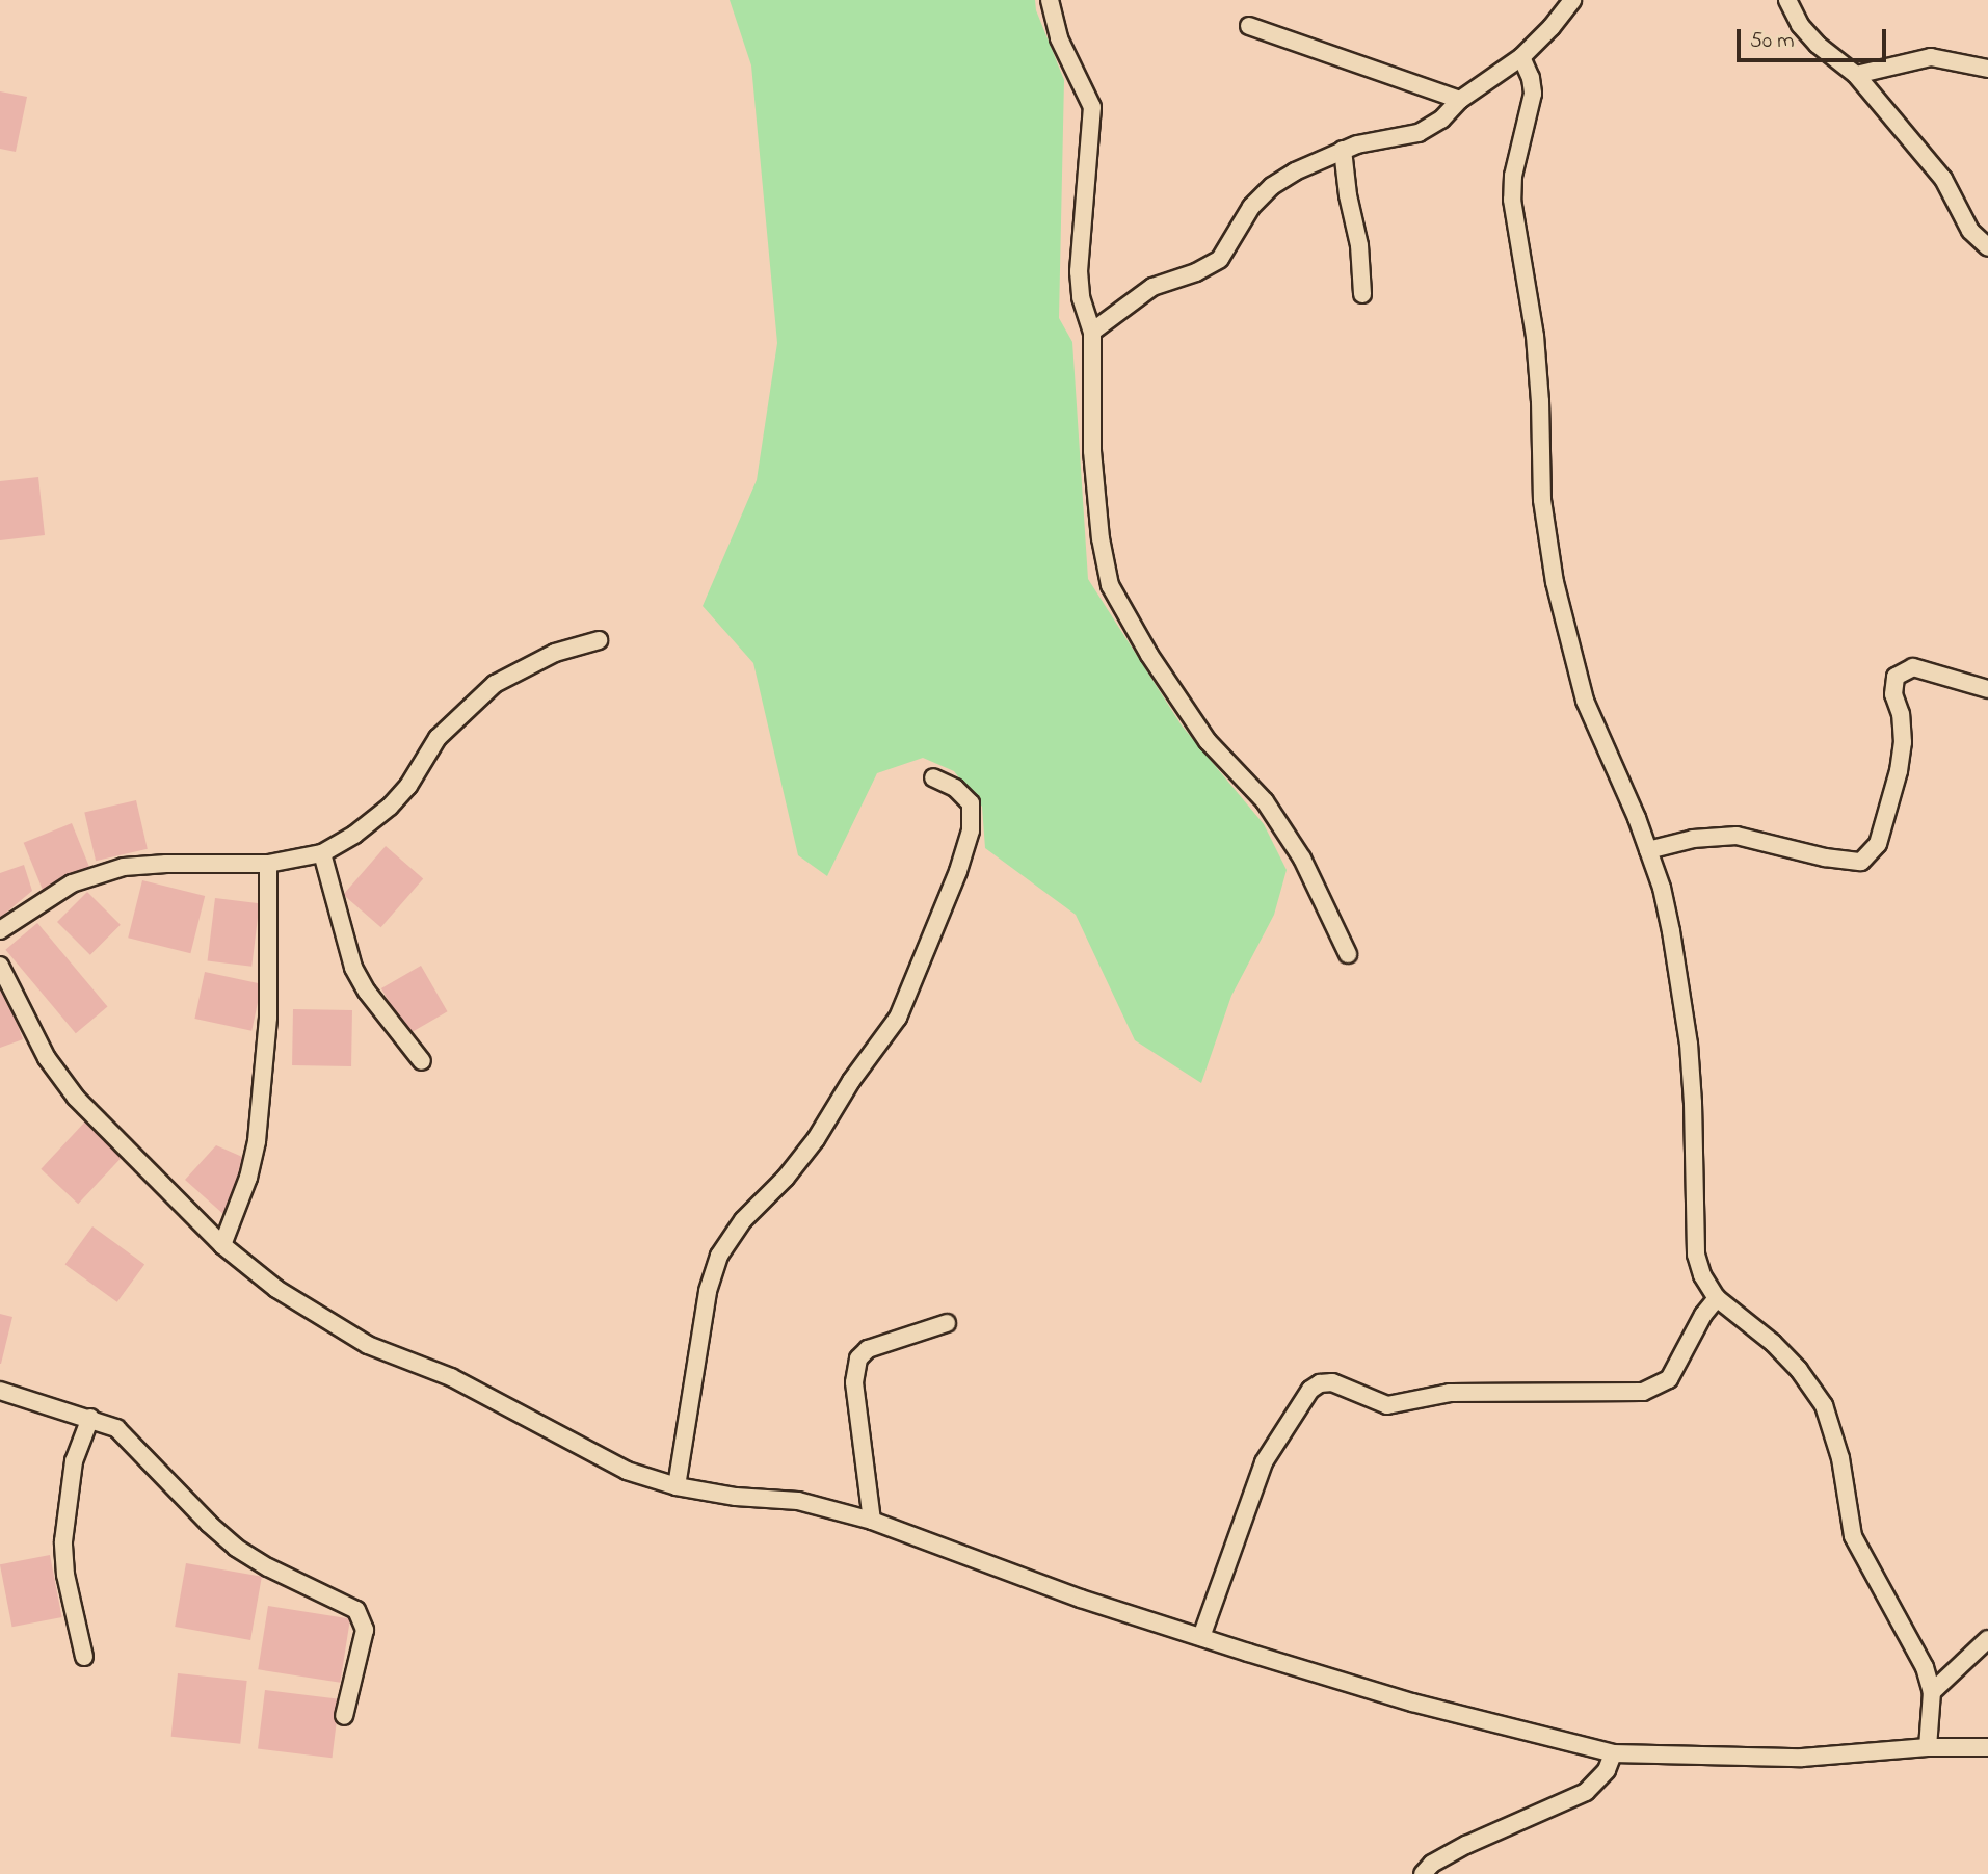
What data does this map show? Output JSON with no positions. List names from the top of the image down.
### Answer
{
  "scale_bar": "50 m"
}
